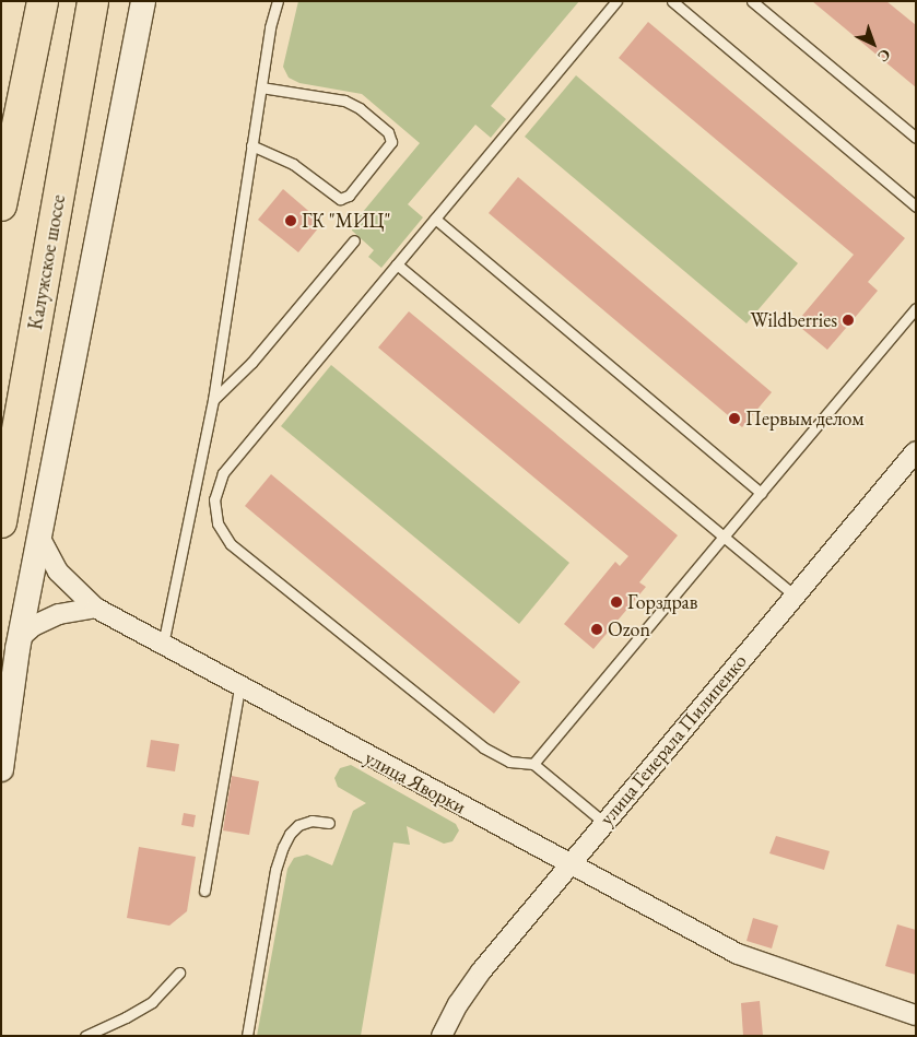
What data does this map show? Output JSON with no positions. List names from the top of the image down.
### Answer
{
  "streets": {
    "highway": ["Калужское шоссе"],
    "street": ["улица Генерала Пилипенко", "улица Яворки"]
  },
  "crossings": [
    ["улица Генерала Пилипенко", "улица Яворки"]
  ],
  "places": [
    "ГК \"МИЦ\"",
    "Wildberries",
    "Первым делом",
    "Горздрав",
    "Ozon"
  ],
  "north": "bottom right"
}
